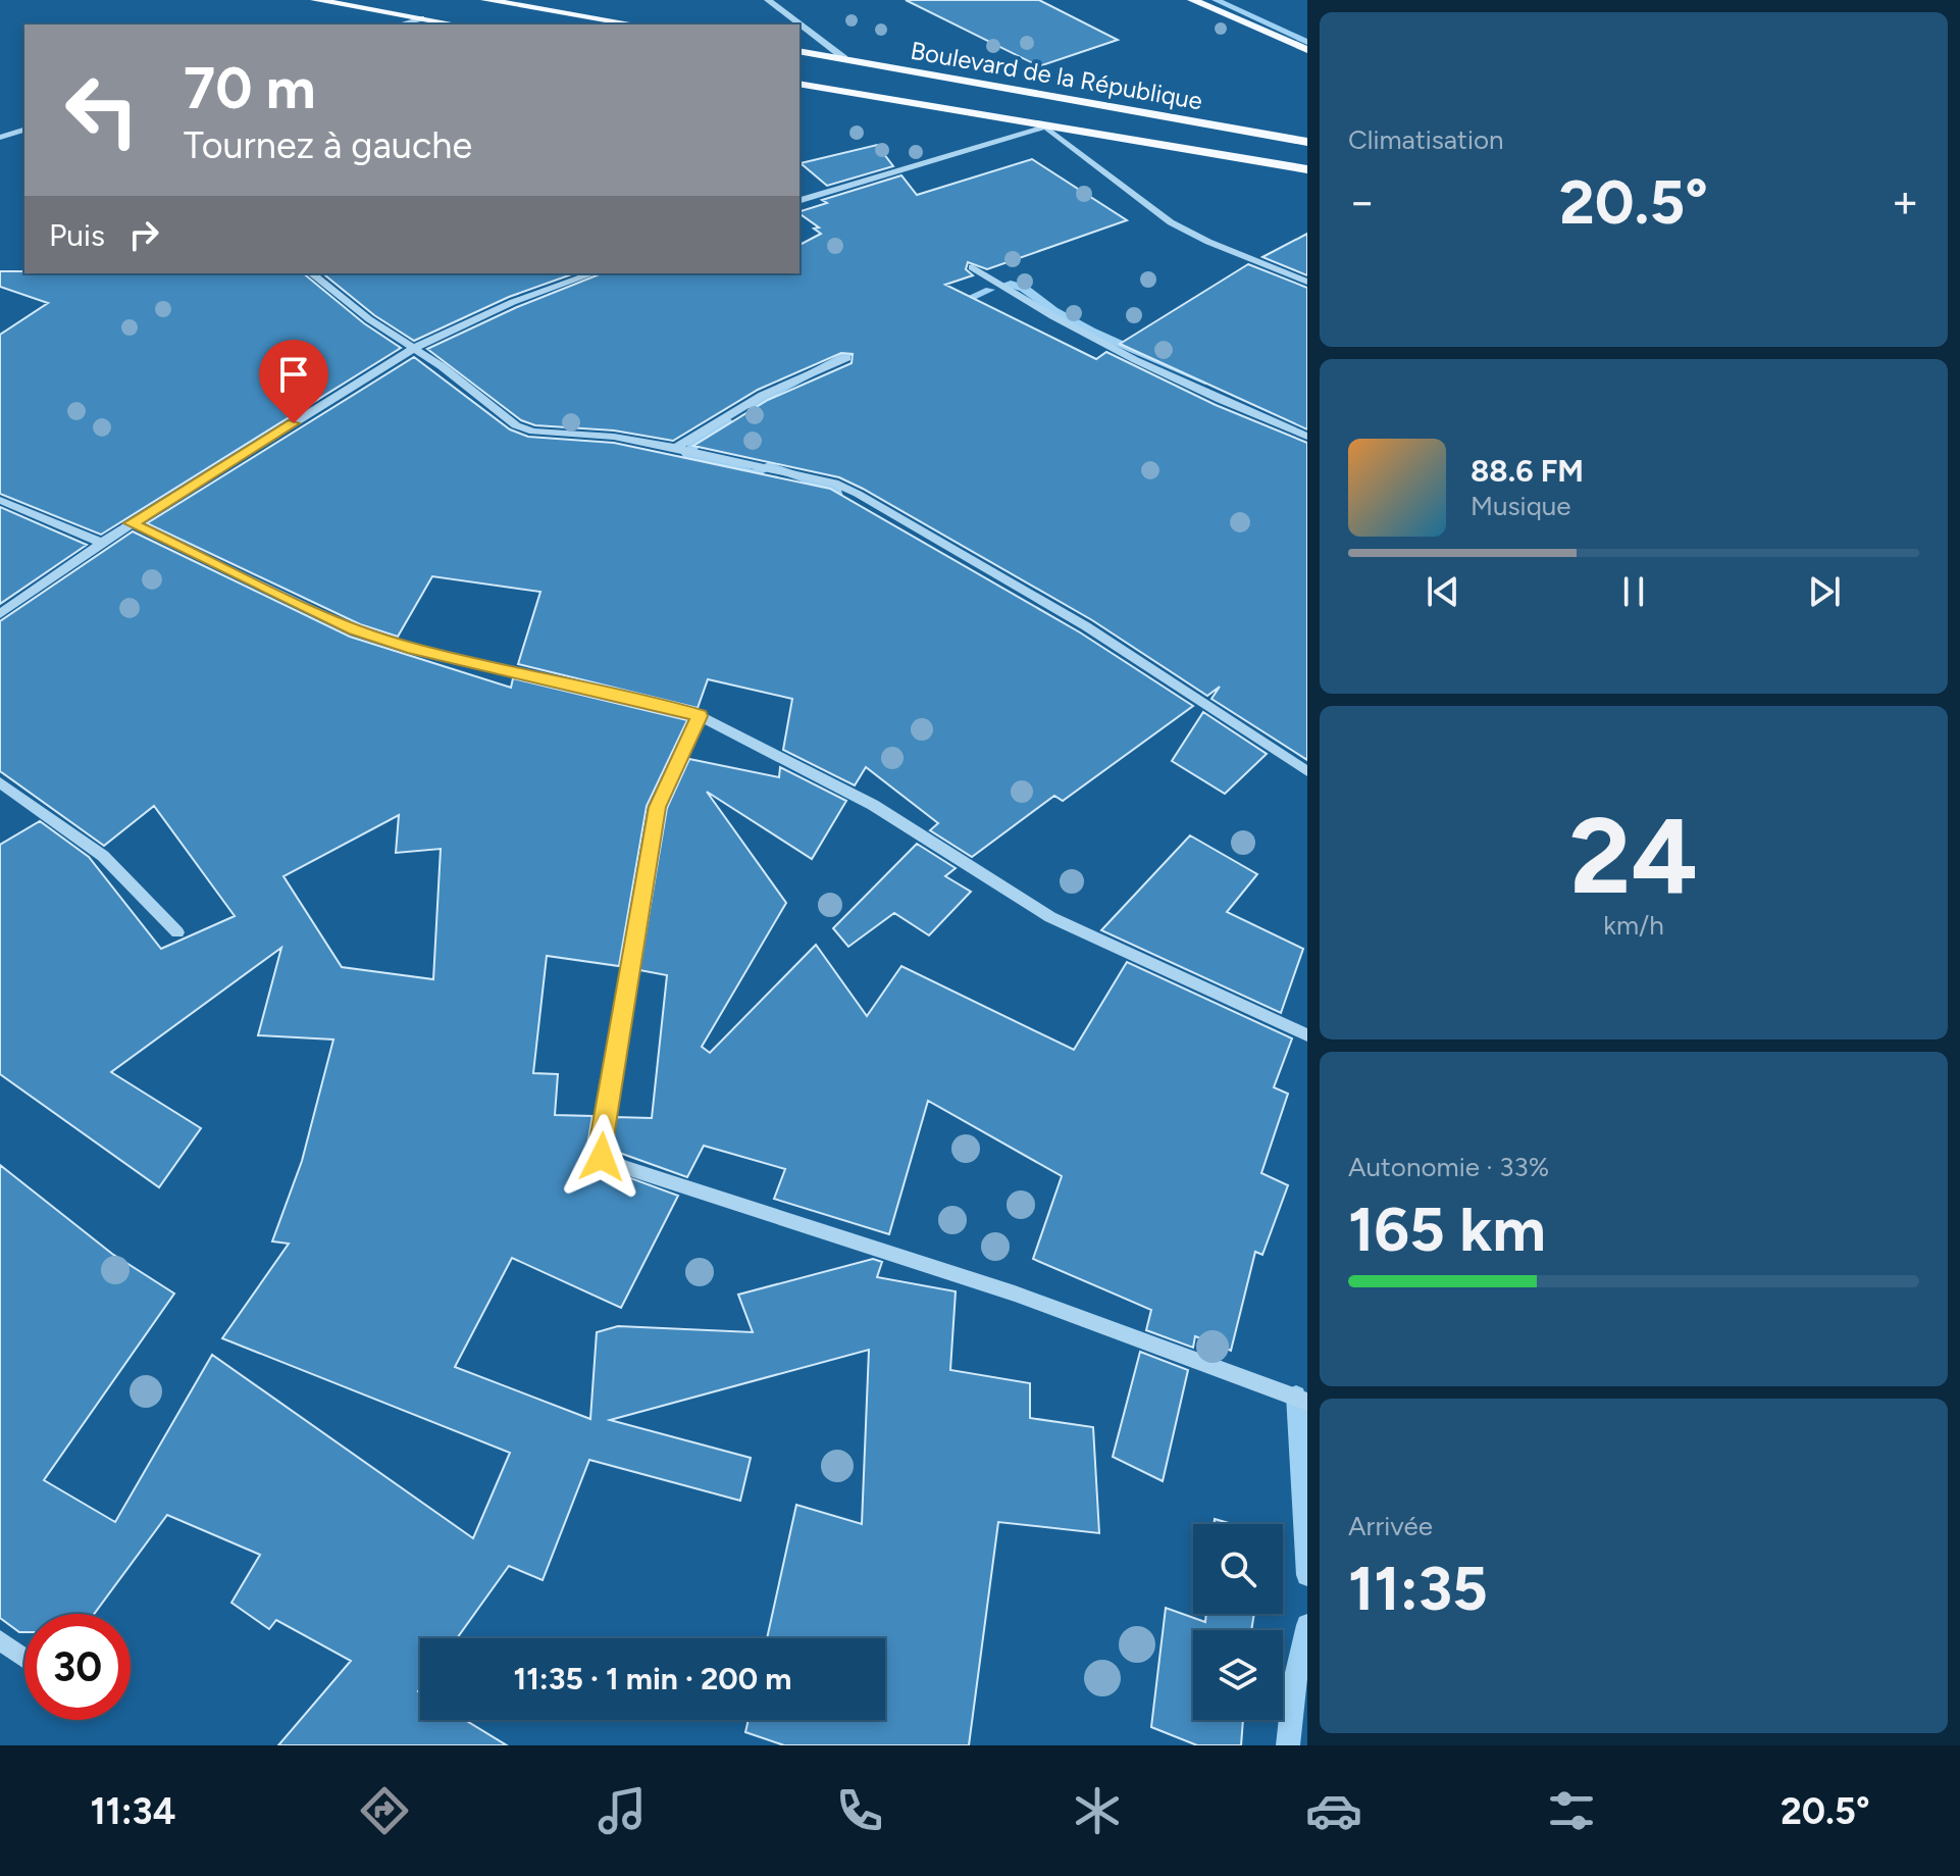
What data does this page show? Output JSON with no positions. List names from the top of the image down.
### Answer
{
  "streets": {
    "main road": ["Boulevard de la République"]
  },
  "page": {
    "tile": [
      "Climatisation",
      ["24", "km/h"],
      ["Autonomie · 33%", "165 km"],
      ["Arrivée", "11:35"]
    ],
    "turn": ["70 m", "Tournez à gauche"],
    "heat": ["−", "20.5°", "+"],
    "then": "Puis",
    "song": ["88.6 FM", "Musique"],
    "limit": "30",
    "trip": "11:35 · 1 min · 200 m",
    "tabs": ["11:34", "20.5°"]
  }
}
